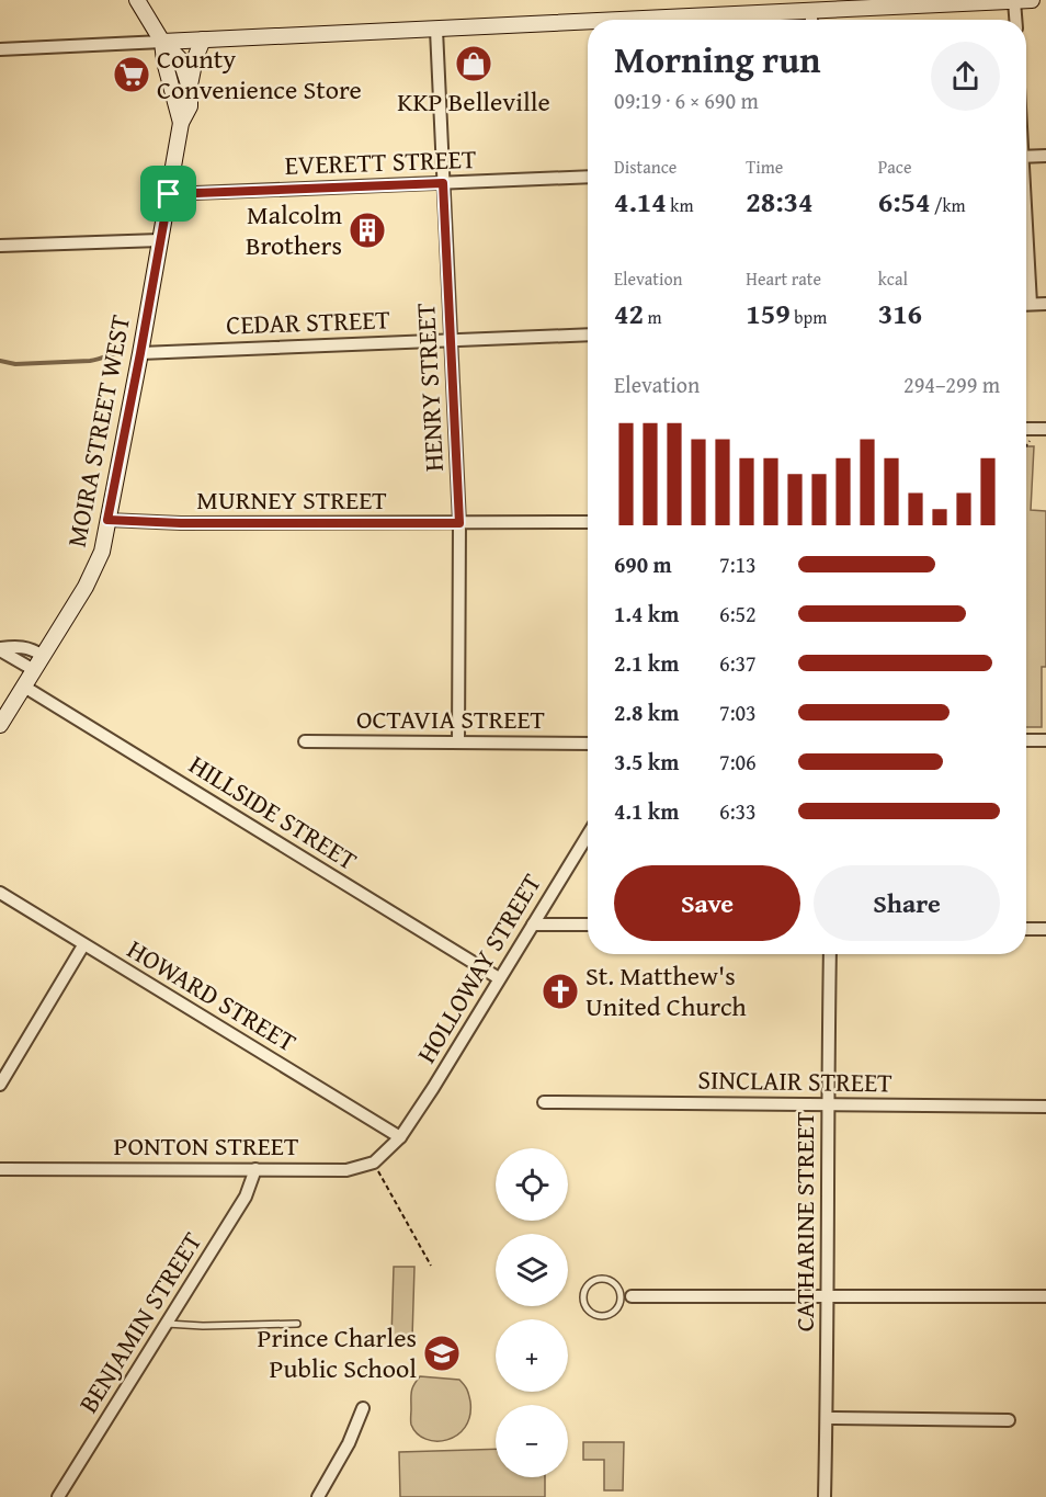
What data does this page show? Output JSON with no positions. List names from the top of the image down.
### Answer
{
  "streets": {
    "main road": ["MOIRA STREET WEST"],
    "street": [
      "EVERETT STREET",
      "CEDAR STREET",
      "HENRY STREET",
      "MURNEY STREET",
      "OCTAVIA STREET",
      "HILLSIDE STREET",
      "HOLLOWAY STREET",
      "HOWARD STREET",
      "SINCLAIR STREET",
      "PONTON STREET",
      "CATHARINE STREET",
      "BENJAMIN STREET"
    ]
  },
  "crossings": [
    ["EVERETT STREET", "HENRY STREET"],
    ["EVERETT STREET", "MOIRA STREET WEST"],
    ["CEDAR STREET", "HENRY STREET"],
    ["CEDAR STREET", "MOIRA STREET WEST"],
    ["HENRY STREET", "MURNEY STREET"],
    ["HENRY STREET", "OCTAVIA STREET"],
    ["MOIRA STREET WEST", "MURNEY STREET"],
    ["MOIRA STREET WEST", "HILLSIDE STREET"],
    ["HILLSIDE STREET", "HOLLOWAY STREET"],
    ["HOLLOWAY STREET", "HOWARD STREET"],
    ["SINCLAIR STREET", "CATHARINE STREET"],
    ["PONTON STREET", "BENJAMIN STREET"]
  ],
  "places": {
    "shop": ["KKP Belleville"],
    "supermarket": ["County Convenience Store"],
    "building": ["Malcolm Brothers"],
    "church": ["St. Matthew's United Church"],
    "school or university": ["Prince Charles Public School"]
  },
  "page": {
    "heading": ["Morning run", "09:19 · 6 × 690 m"],
    "stats": [
      ["Distance", "4.14 km"],
      ["Time", "28:34"],
      ["Pace", "6:54 /km"],
      ["Elevation", "42 m"],
      ["Heart rate", "159 bpm"],
      ["kcal", "316"]
    ],
    "chart": ["Elevation", "294–299 m"],
    "list": [
      {
        "name": "690 m",
        "note": "7:13"
      },
      {
        "name": "1.4 km",
        "note": "6:52"
      },
      {
        "name": "2.1 km",
        "note": "6:37"
      },
      {
        "name": "2.8 km",
        "note": "7:03"
      },
      {
        "name": "3.5 km",
        "note": "7:06"
      },
      {
        "name": "4.1 km",
        "note": "6:33"
      }
    ],
    "buttons": ["Save", "Share"],
    "map_buttons": ["+", "−"]
  }
}
